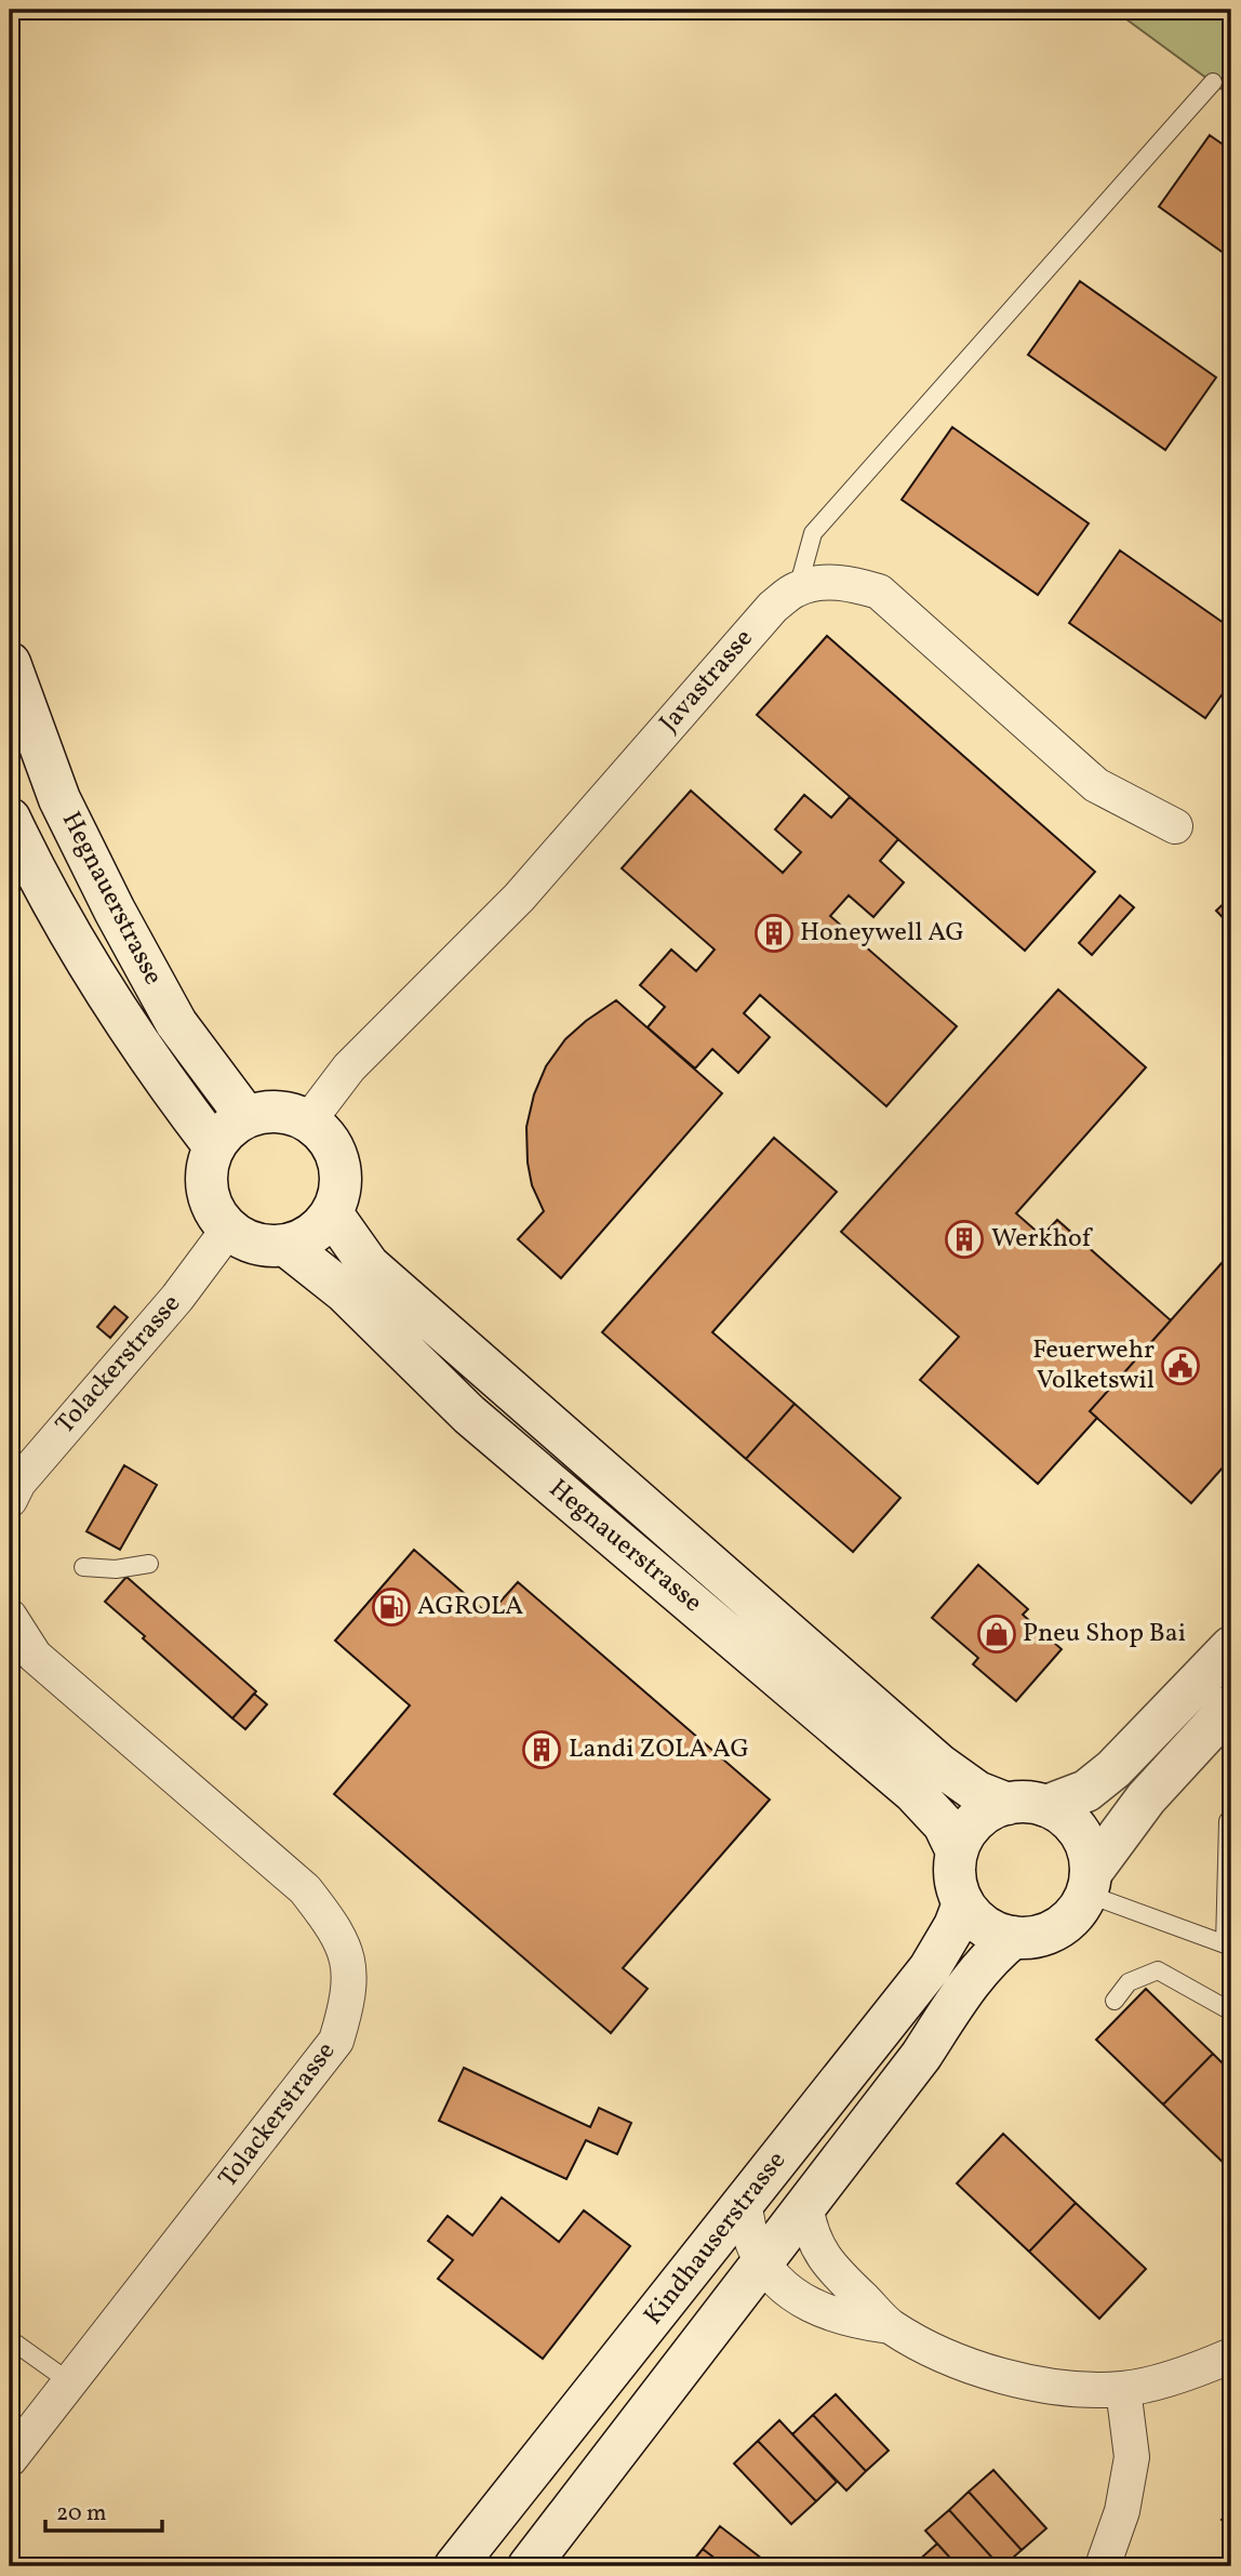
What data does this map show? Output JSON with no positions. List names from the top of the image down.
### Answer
{
  "streets": {
    "main road": ["Hegnauerstrasse", "Kindhauserstrasse"],
    "street": ["Javastrasse", "Tolackerstrasse"]
  },
  "crossings": [
    ["Javastrasse", "Hegnauerstrasse"],
    ["Javastrasse", "Tolackerstrasse"],
    ["Hegnauerstrasse", "Tolackerstrasse"],
    ["Hegnauerstrasse", "Kindhauserstrasse"]
  ],
  "places": {
    "building": ["Honeywell AG", "Werkhof", "Landi ZOLA AG"],
    "public building": ["Feuerwehr Volketswil"],
    "fuel station": ["AGROLA"],
    "shop": ["Pneu Shop Bai"]
  },
  "scale_bar": "20 m"
}
